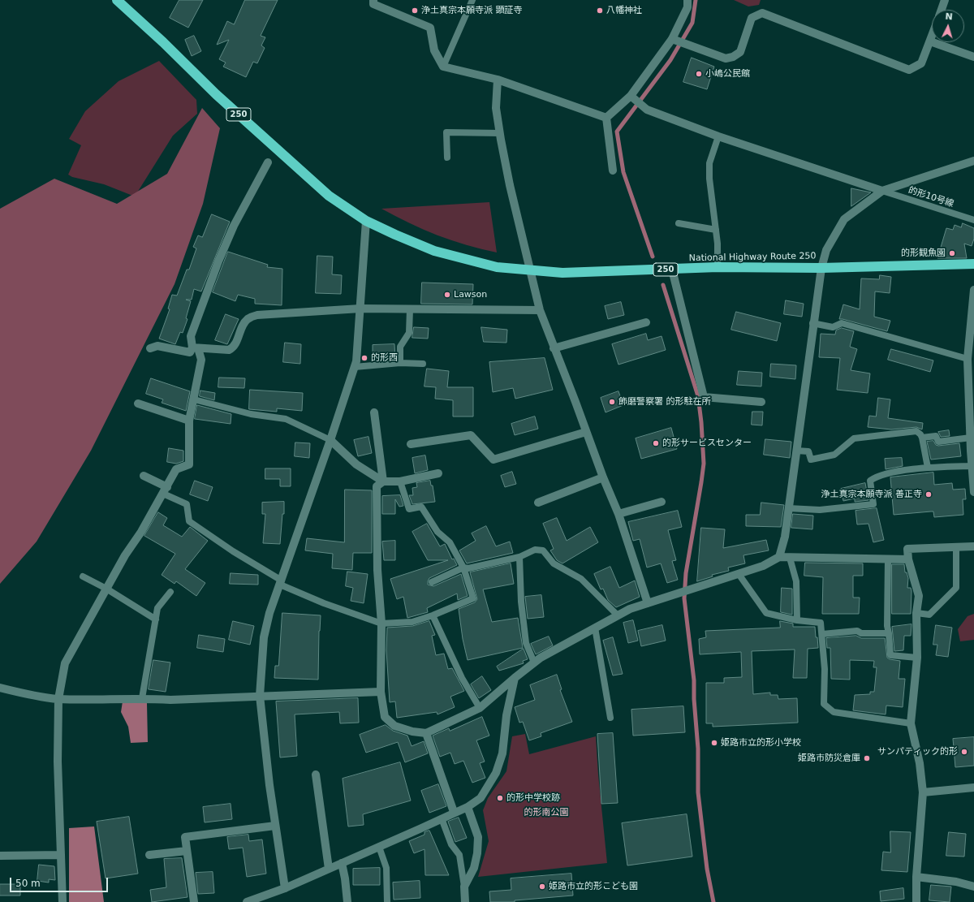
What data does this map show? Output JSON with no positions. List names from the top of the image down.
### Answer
{
  "streets": {
    "highway": ["250", "National Highway Route 250"],
    "lane": ["的形10号線"]
  },
  "parks": ["的形南公園"],
  "places": [
    "浄土真宗本願寺派 顕証寺",
    "八幡神社",
    "小嶋公民館",
    "的形観魚園",
    "Lawson",
    "的形西",
    "飾磨警察署 的形駐在所",
    "的形サービスセンター",
    "浄土真宗本願寺派 善正寺",
    "姫路市立的形小学校",
    "サンパティック的形",
    "姫路市防災倉庫",
    "的形中学校跡",
    "姫路市立的形こども園"
  ],
  "scale_bar": "50 m",
  "north": "top"
}
